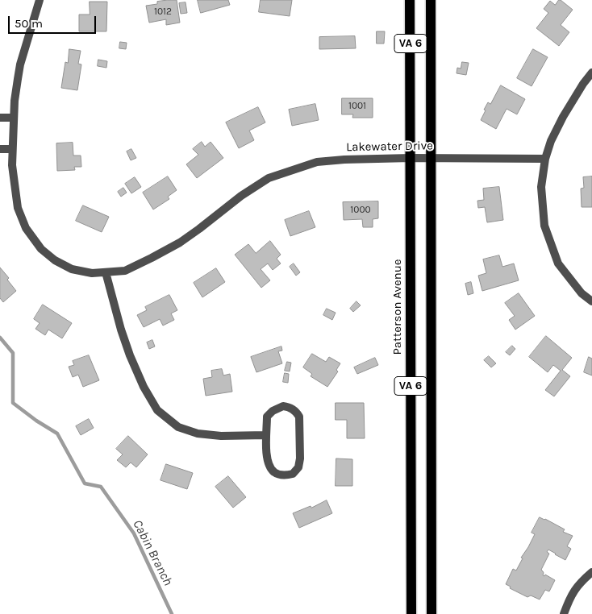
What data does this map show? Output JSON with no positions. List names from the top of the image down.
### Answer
{
  "streets": {
    "main road": ["VA 6", "Patterson Avenue"],
    "street": ["Lakewater Drive"]
  },
  "crossings": [
    ["VA 6", "Lakewater Drive"],
    ["Lakewater Drive", "Patterson Avenue"]
  ],
  "water": ["Cabin Branch"],
  "house_numbers": ["1012", "1001", "1000"],
  "scale_bar": "50 m"
}
